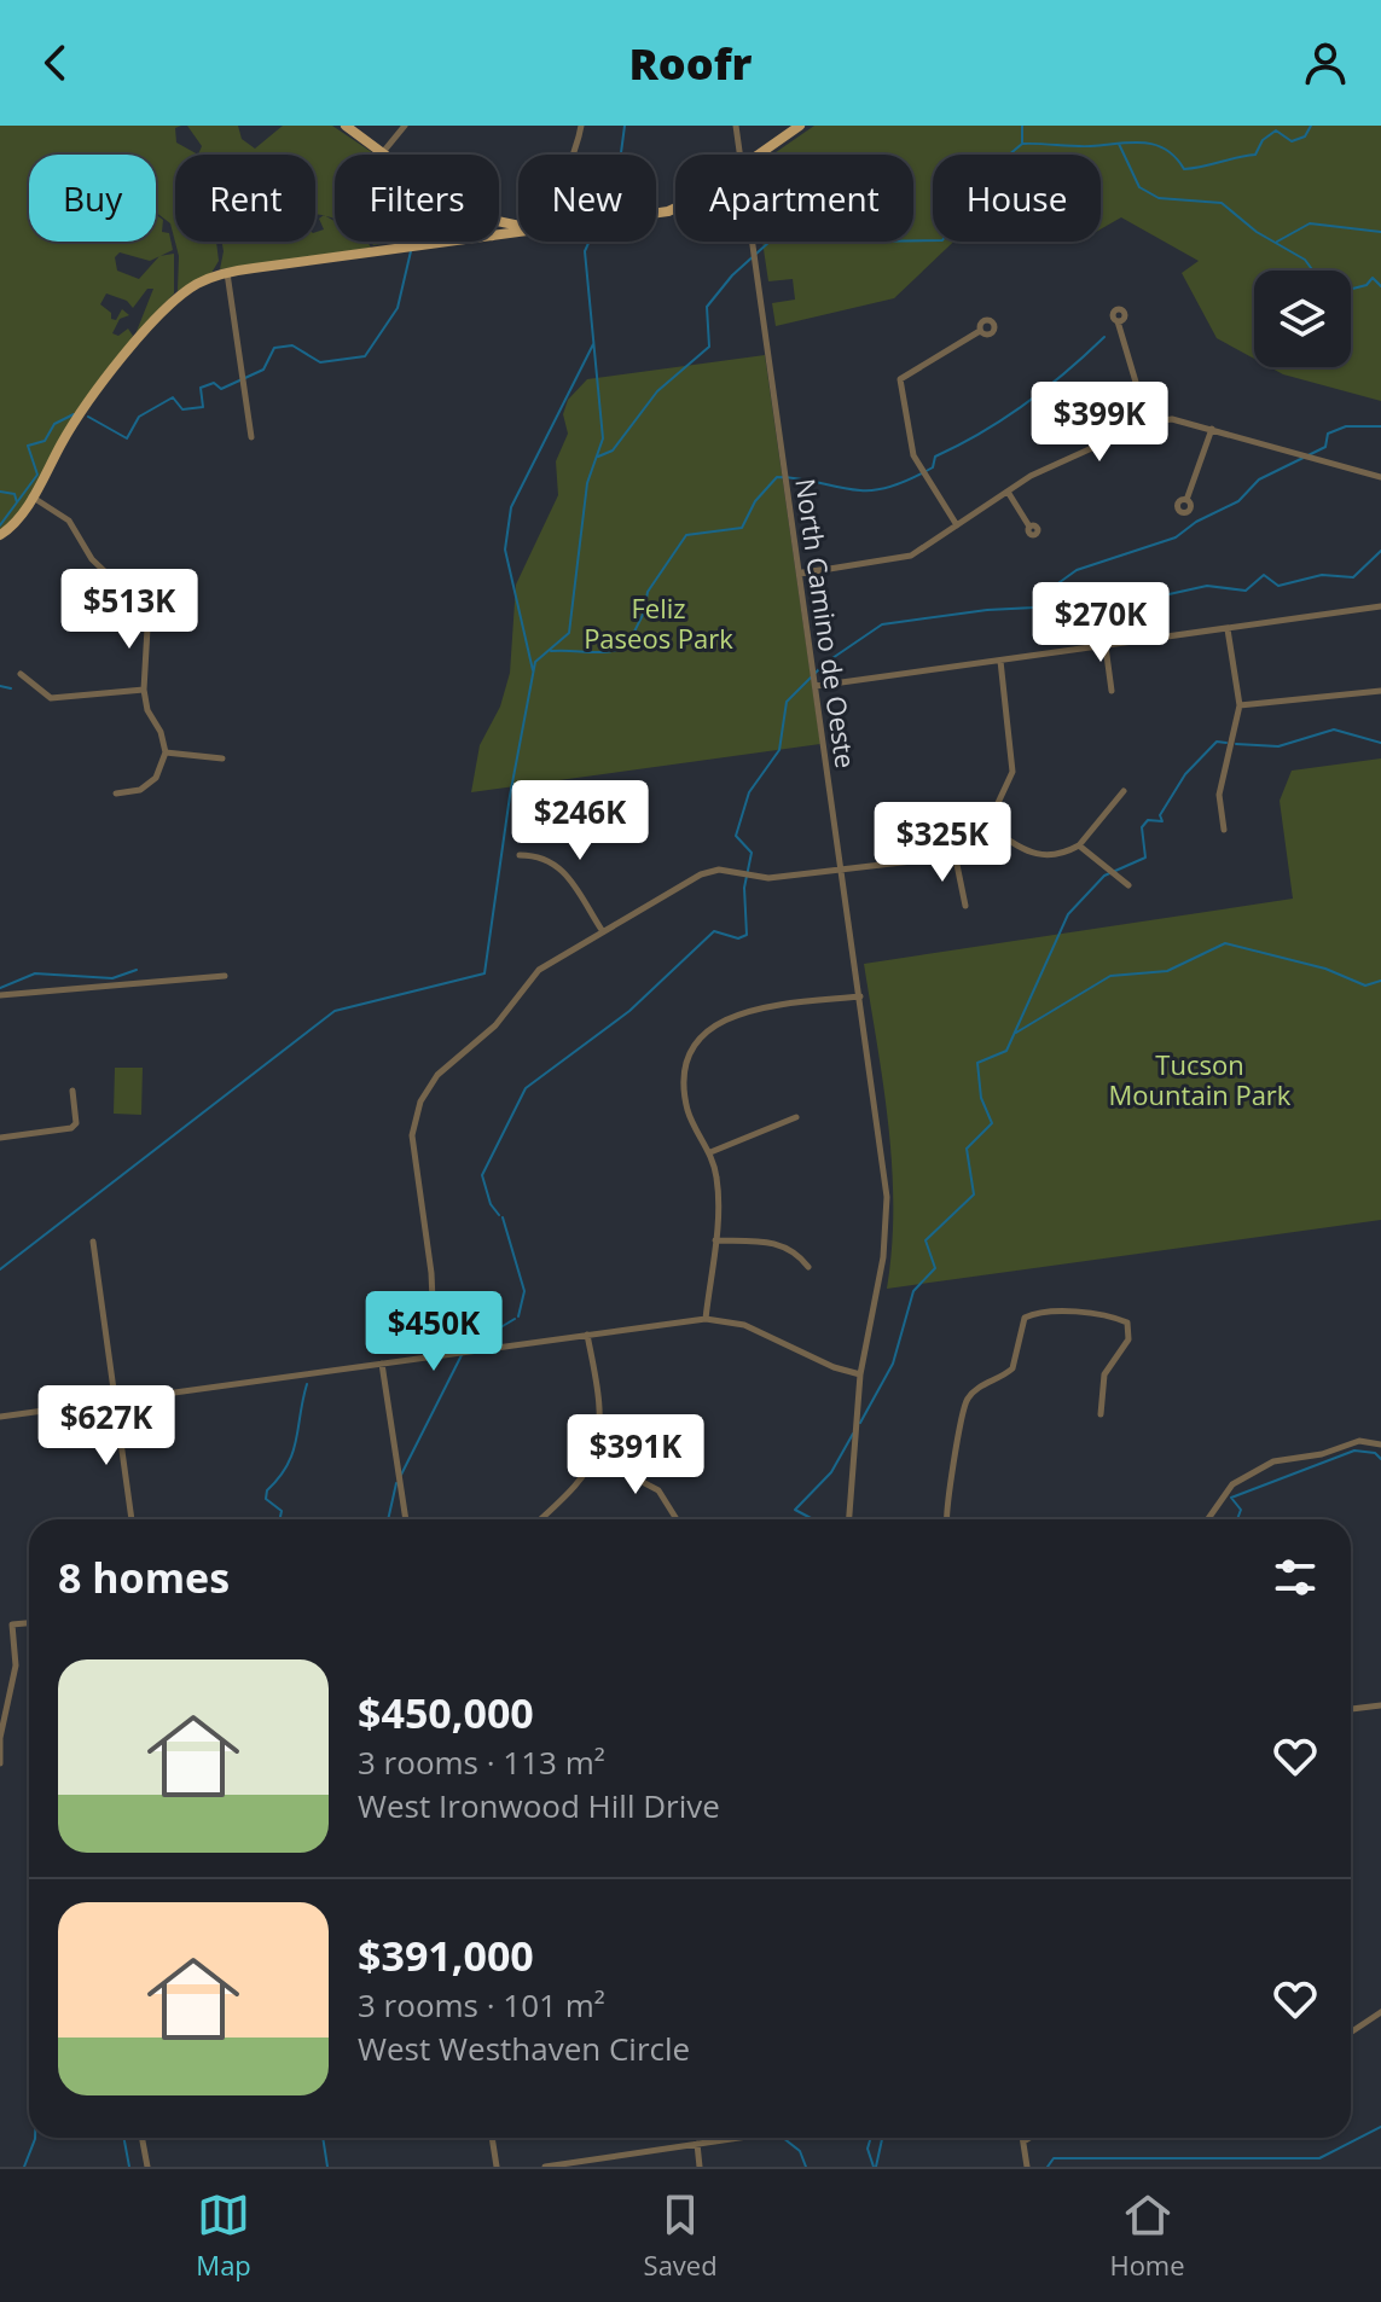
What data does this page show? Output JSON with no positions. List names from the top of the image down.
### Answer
{
  "streets": {
    "street": ["North Camino de Oeste"]
  },
  "parks": ["Feliz Paseos Park", "Tucson Mountain Park"],
  "page": {
    "header": "Roofr",
    "chip": [
      "Buy",
      "Rent",
      "Filters",
      "New",
      "Apartment",
      "House"
    ],
    "price": [
      "$399K",
      "$513K",
      "$270K",
      "$246K",
      "$325K",
      "$450K",
      "$627K",
      "$391K"
    ],
    "heading": "8 homes",
    "list": [
      {
        "name": "$450,000",
        "note": "3 rooms · 113 m² · West Ironwood Hill Drive"
      },
      {
        "name": "$391,000",
        "note": "3 rooms · 101 m² · West Westhaven Circle"
      }
    ],
    "tabs": ["Map", "Saved", "Home"]
  }
}
